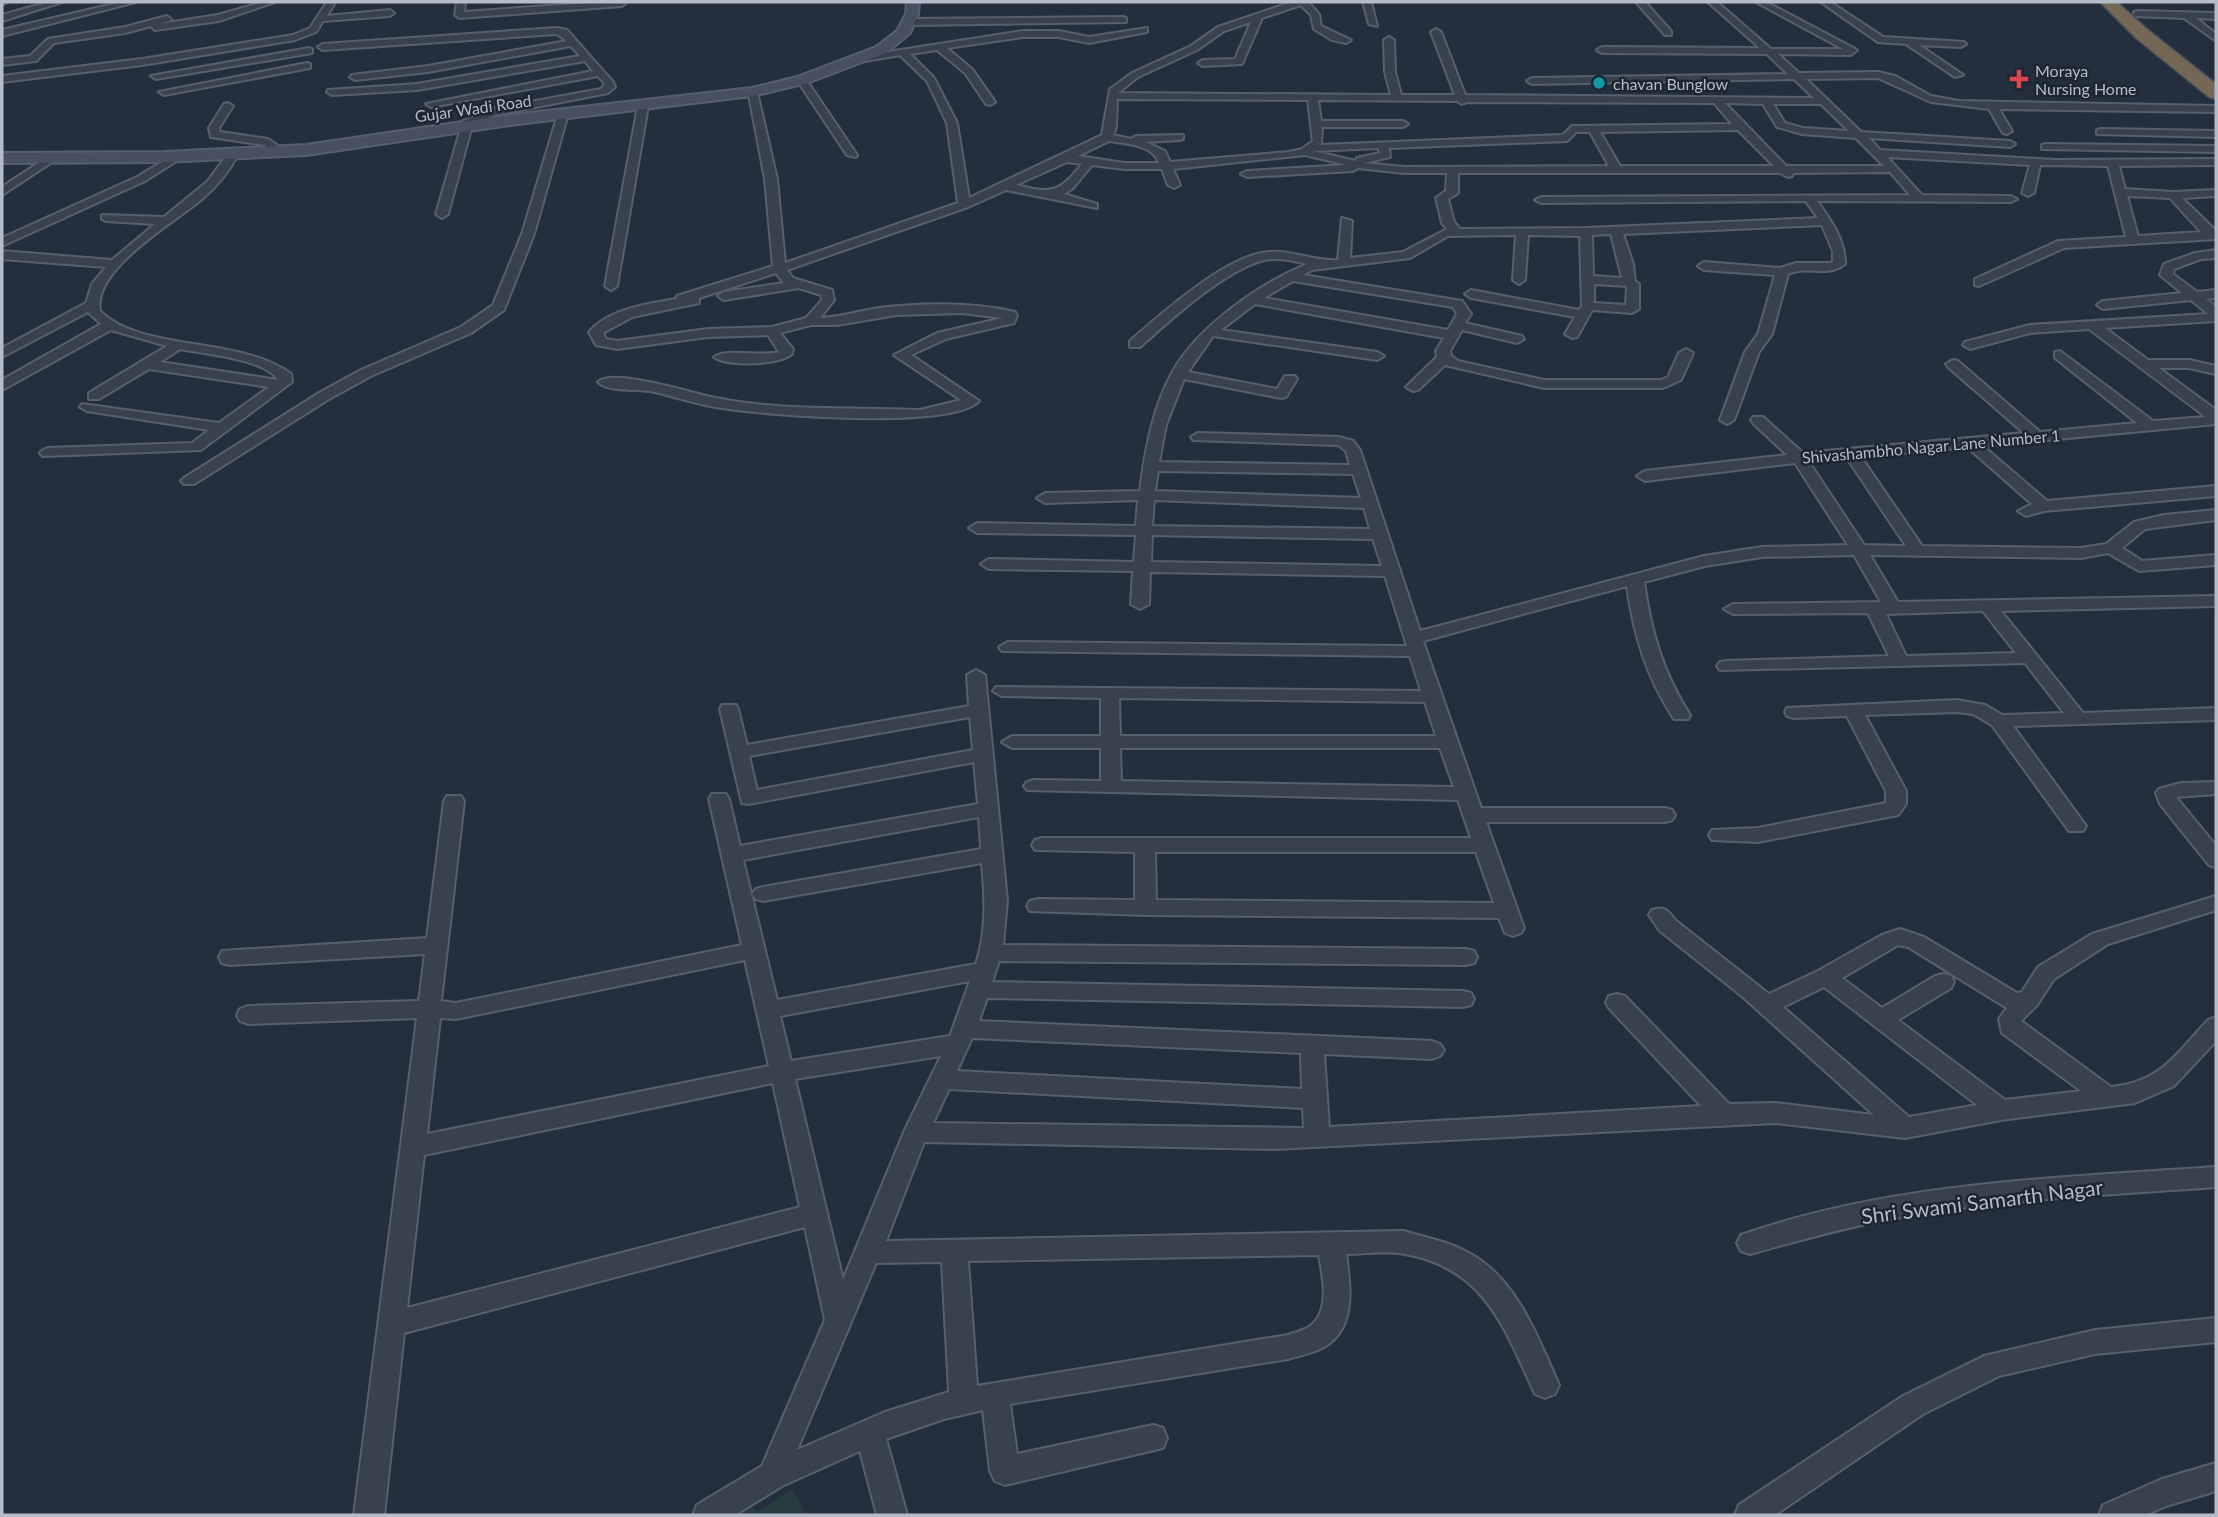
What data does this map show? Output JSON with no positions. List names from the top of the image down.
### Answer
{
  "streets": {
    "street": ["Gujar Wadi Road", "Shivashambho Nagar Lane Number 1", "Shri Swami Samarth Nagar"]
  },
  "places": {
    "health": ["Moraya Nursing Home"],
    "other": ["chavan Bunglow"]
  }
}
